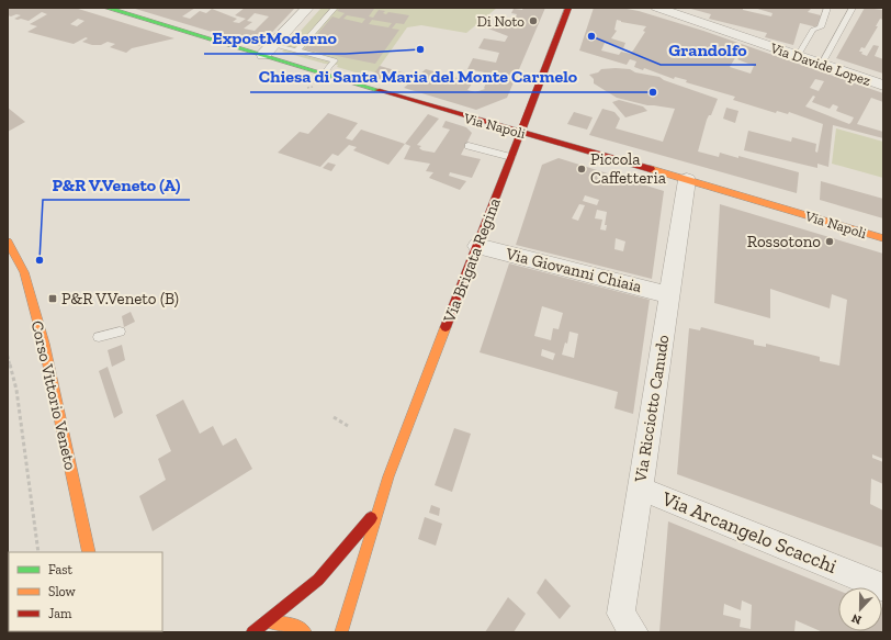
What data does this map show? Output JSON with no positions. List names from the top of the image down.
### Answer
{
  "streets": {
    "main road": ["Via Napoli", "Via Brigata Regina", "Corso Vittorio Veneto"],
    "street": [
      "Via Davide Lopez",
      "Via Giovanni Chiaia",
      "Via Ricciotto Canudo",
      "Via Arcangelo Scacchi"
    ]
  },
  "crossings": [
    ["Via Napoli", "Via Brigata Regina"],
    ["Via Napoli", "Via Ricciotto Canudo"],
    ["Via Brigata Regina", "Via Giovanni Chiaia"],
    ["Via Giovanni Chiaia", "Via Ricciotto Canudo"],
    ["Via Ricciotto Canudo", "Via Arcangelo Scacchi"]
  ],
  "places": {
    "other": [
      "Di Noto",
      "Grandolfo",
      "ExpostModerno",
      "Chiesa di Santa Maria del Monte Carmelo",
      "Piccola Caffetteria",
      "Rossotono",
      "P&R V.Veneto (A)"
    ],
    "transit": ["P&R V.Veneto (B)"]
  },
  "legend": ["Fast", "Slow", "Jam"],
  "north": "bottom"
}
